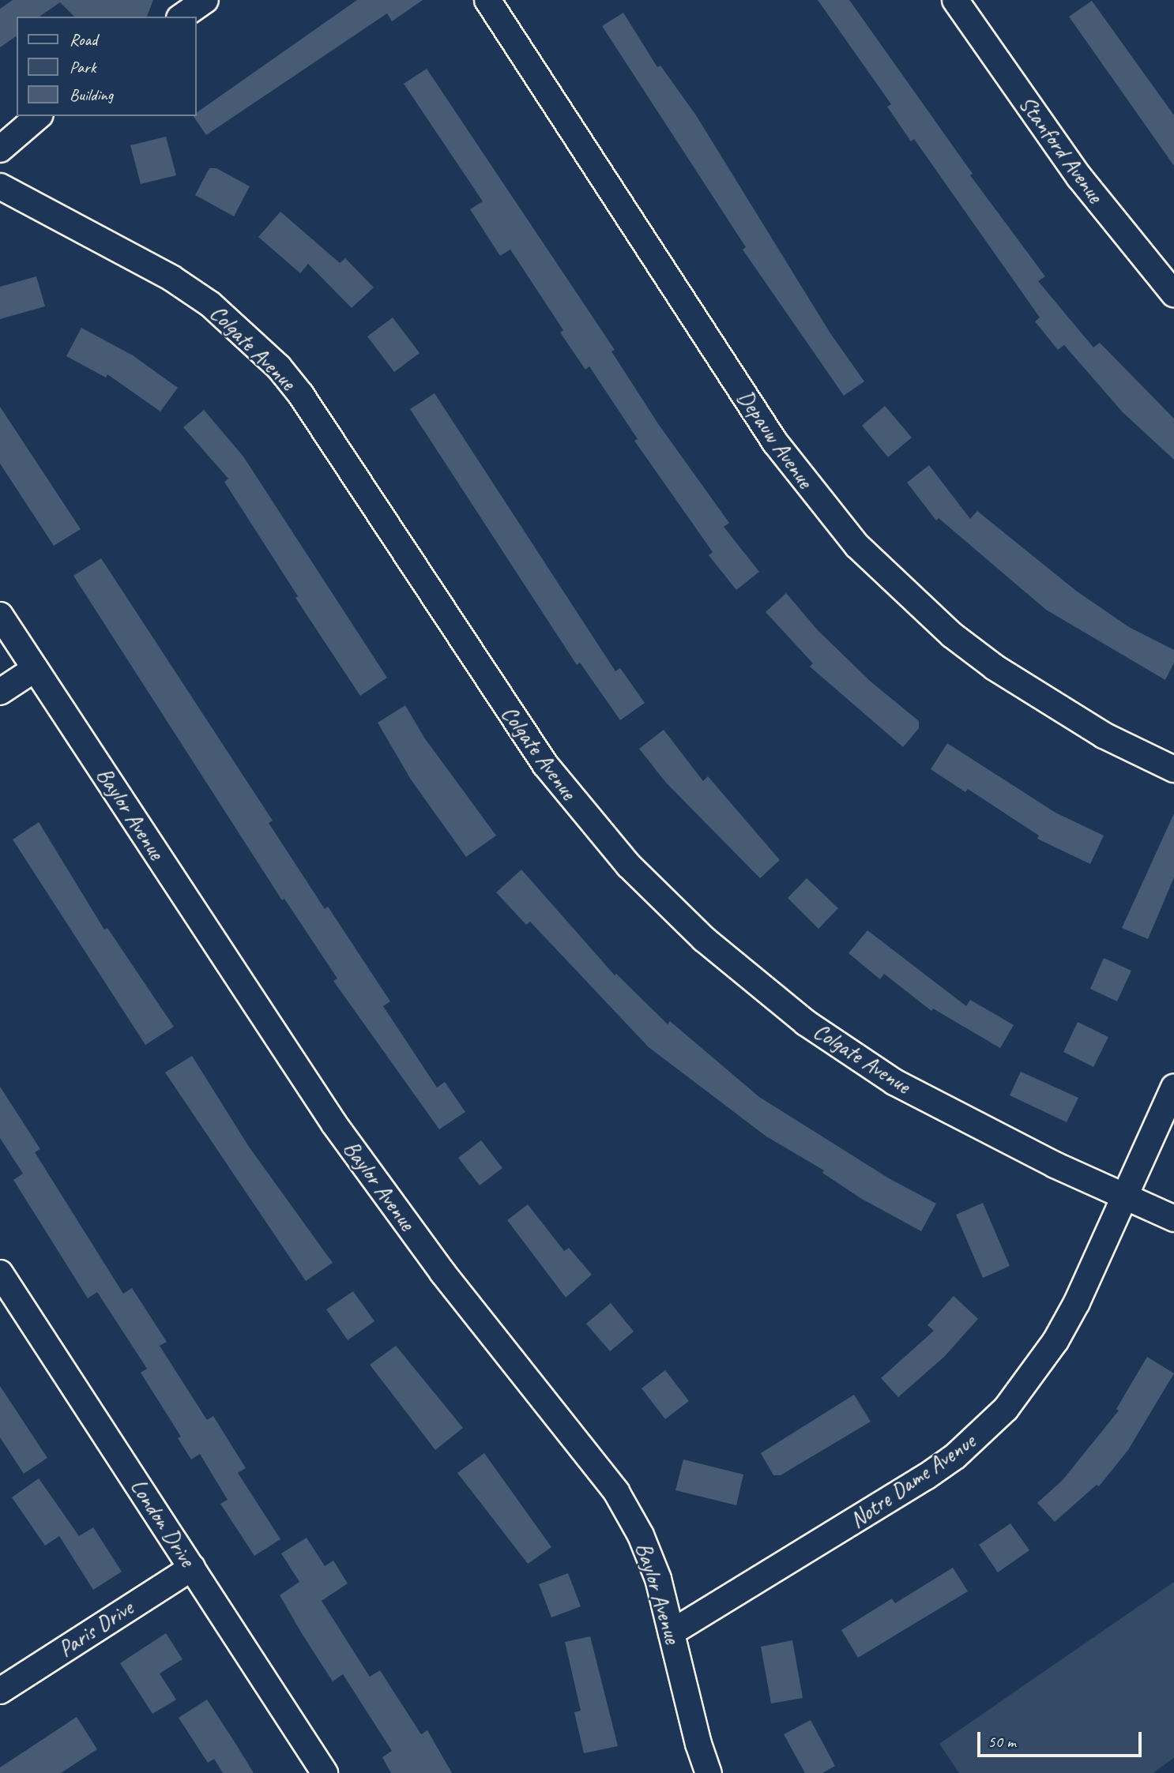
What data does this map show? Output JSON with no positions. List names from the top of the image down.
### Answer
{
  "streets": {
    "street": [
      "Stanford Avenue",
      "Colgate Avenue",
      "Depauw Avenue",
      "Baylor Avenue",
      "Notre Dame Avenue",
      "London Drive",
      "Paris Drive"
    ]
  },
  "crossings": [
    ["Colgate Avenue", "Notre Dame Avenue"],
    ["Baylor Avenue", "Notre Dame Avenue"],
    ["London Drive", "Paris Drive"]
  ],
  "legend": ["Road", "Park", "Building"],
  "scale_bar": "50 m"
}
